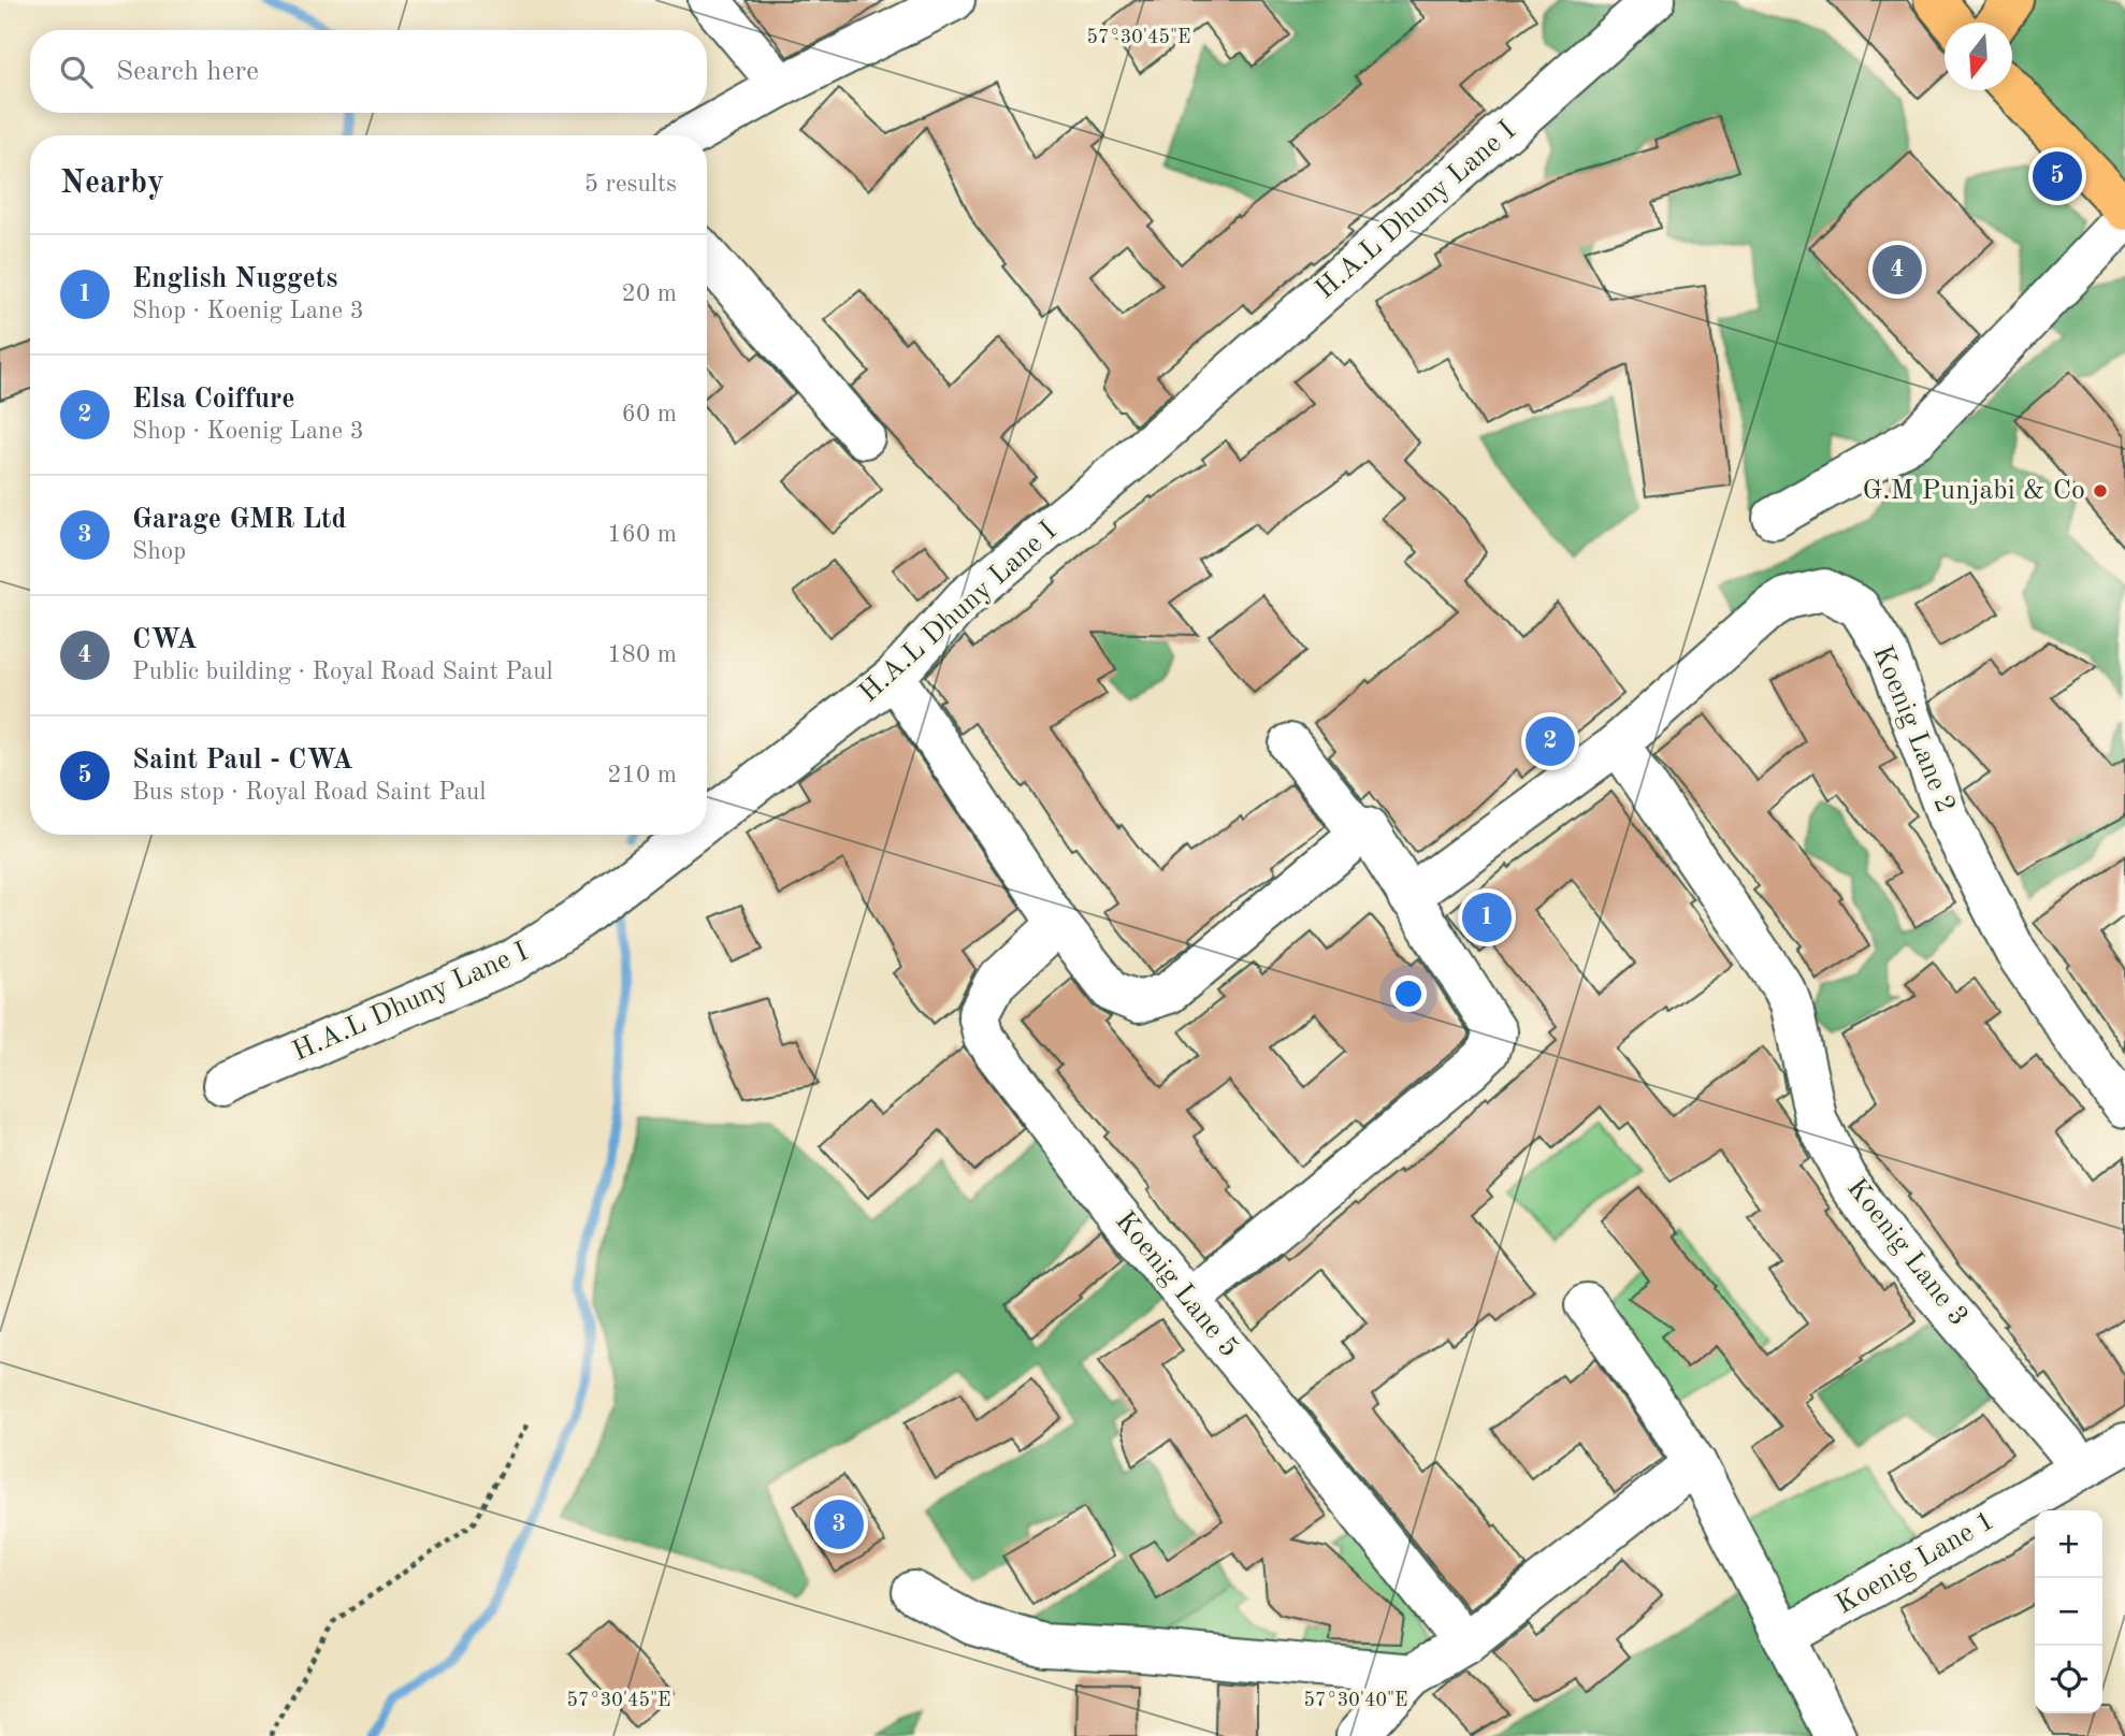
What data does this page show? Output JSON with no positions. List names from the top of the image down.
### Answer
{
  "streets": {
    "street": [
      "H.A.L Dhuny Lane I",
      "Koenig Lane 2",
      "Koenig Lane 3",
      "Koenig Lane 5",
      "Koenig Lane 1"
    ]
  },
  "crossings": [
    ["Koenig Lane 2", "Koenig Lane 3"],
    ["Koenig Lane 3", "Koenig Lane 1"]
  ],
  "places": ["G.M Punjabi & Co"],
  "north": "bottom",
  "page": {
    "search": "Search here",
    "heading": ["Nearby", "5 results"],
    "pins": [
      "5",
      "4",
      "2",
      "1",
      "3"
    ],
    "list": [
      {
        "mark": "1",
        "name": "English Nuggets",
        "note": "Shop · Koenig Lane 3",
        "value": "20 m"
      },
      {
        "mark": "2",
        "name": "Elsa Coiffure",
        "note": "Shop · Koenig Lane 3",
        "value": "60 m"
      },
      {
        "mark": "3",
        "name": "Garage GMR Ltd",
        "note": "Shop",
        "value": "160 m"
      },
      {
        "mark": "4",
        "name": "CWA",
        "note": "Public building · Royal Road Saint Paul",
        "value": "180 m"
      },
      {
        "mark": "5",
        "name": "Saint Paul - CWA",
        "note": "Bus stop · Royal Road Saint Paul",
        "value": "210 m"
      }
    ],
    "map_buttons": ["+", "−"]
  },
  "coordinates": ["57°30'45\"E", "57°30'40\"E"]
}
